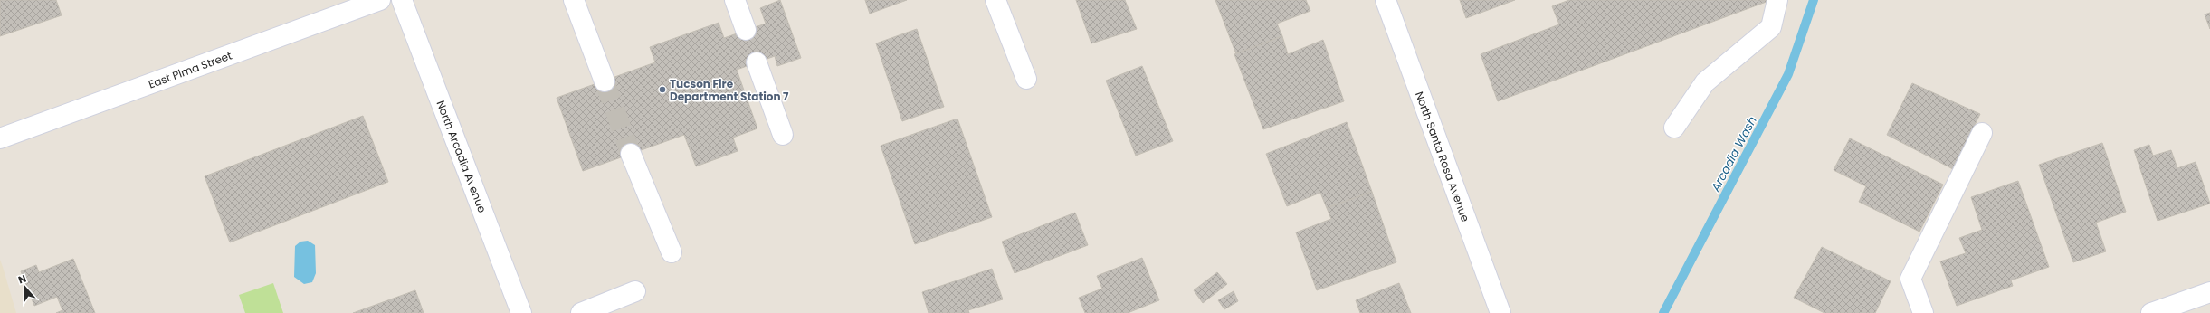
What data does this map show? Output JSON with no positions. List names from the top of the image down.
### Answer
{
  "streets": {
    "street": ["East Pima Street", "North Arcadia Avenue", "North Santa Rosa Avenue"]
  },
  "water": ["Arcadia Wash"],
  "places": ["Tucson Fire Department Station 7"],
  "north": "top"
}
